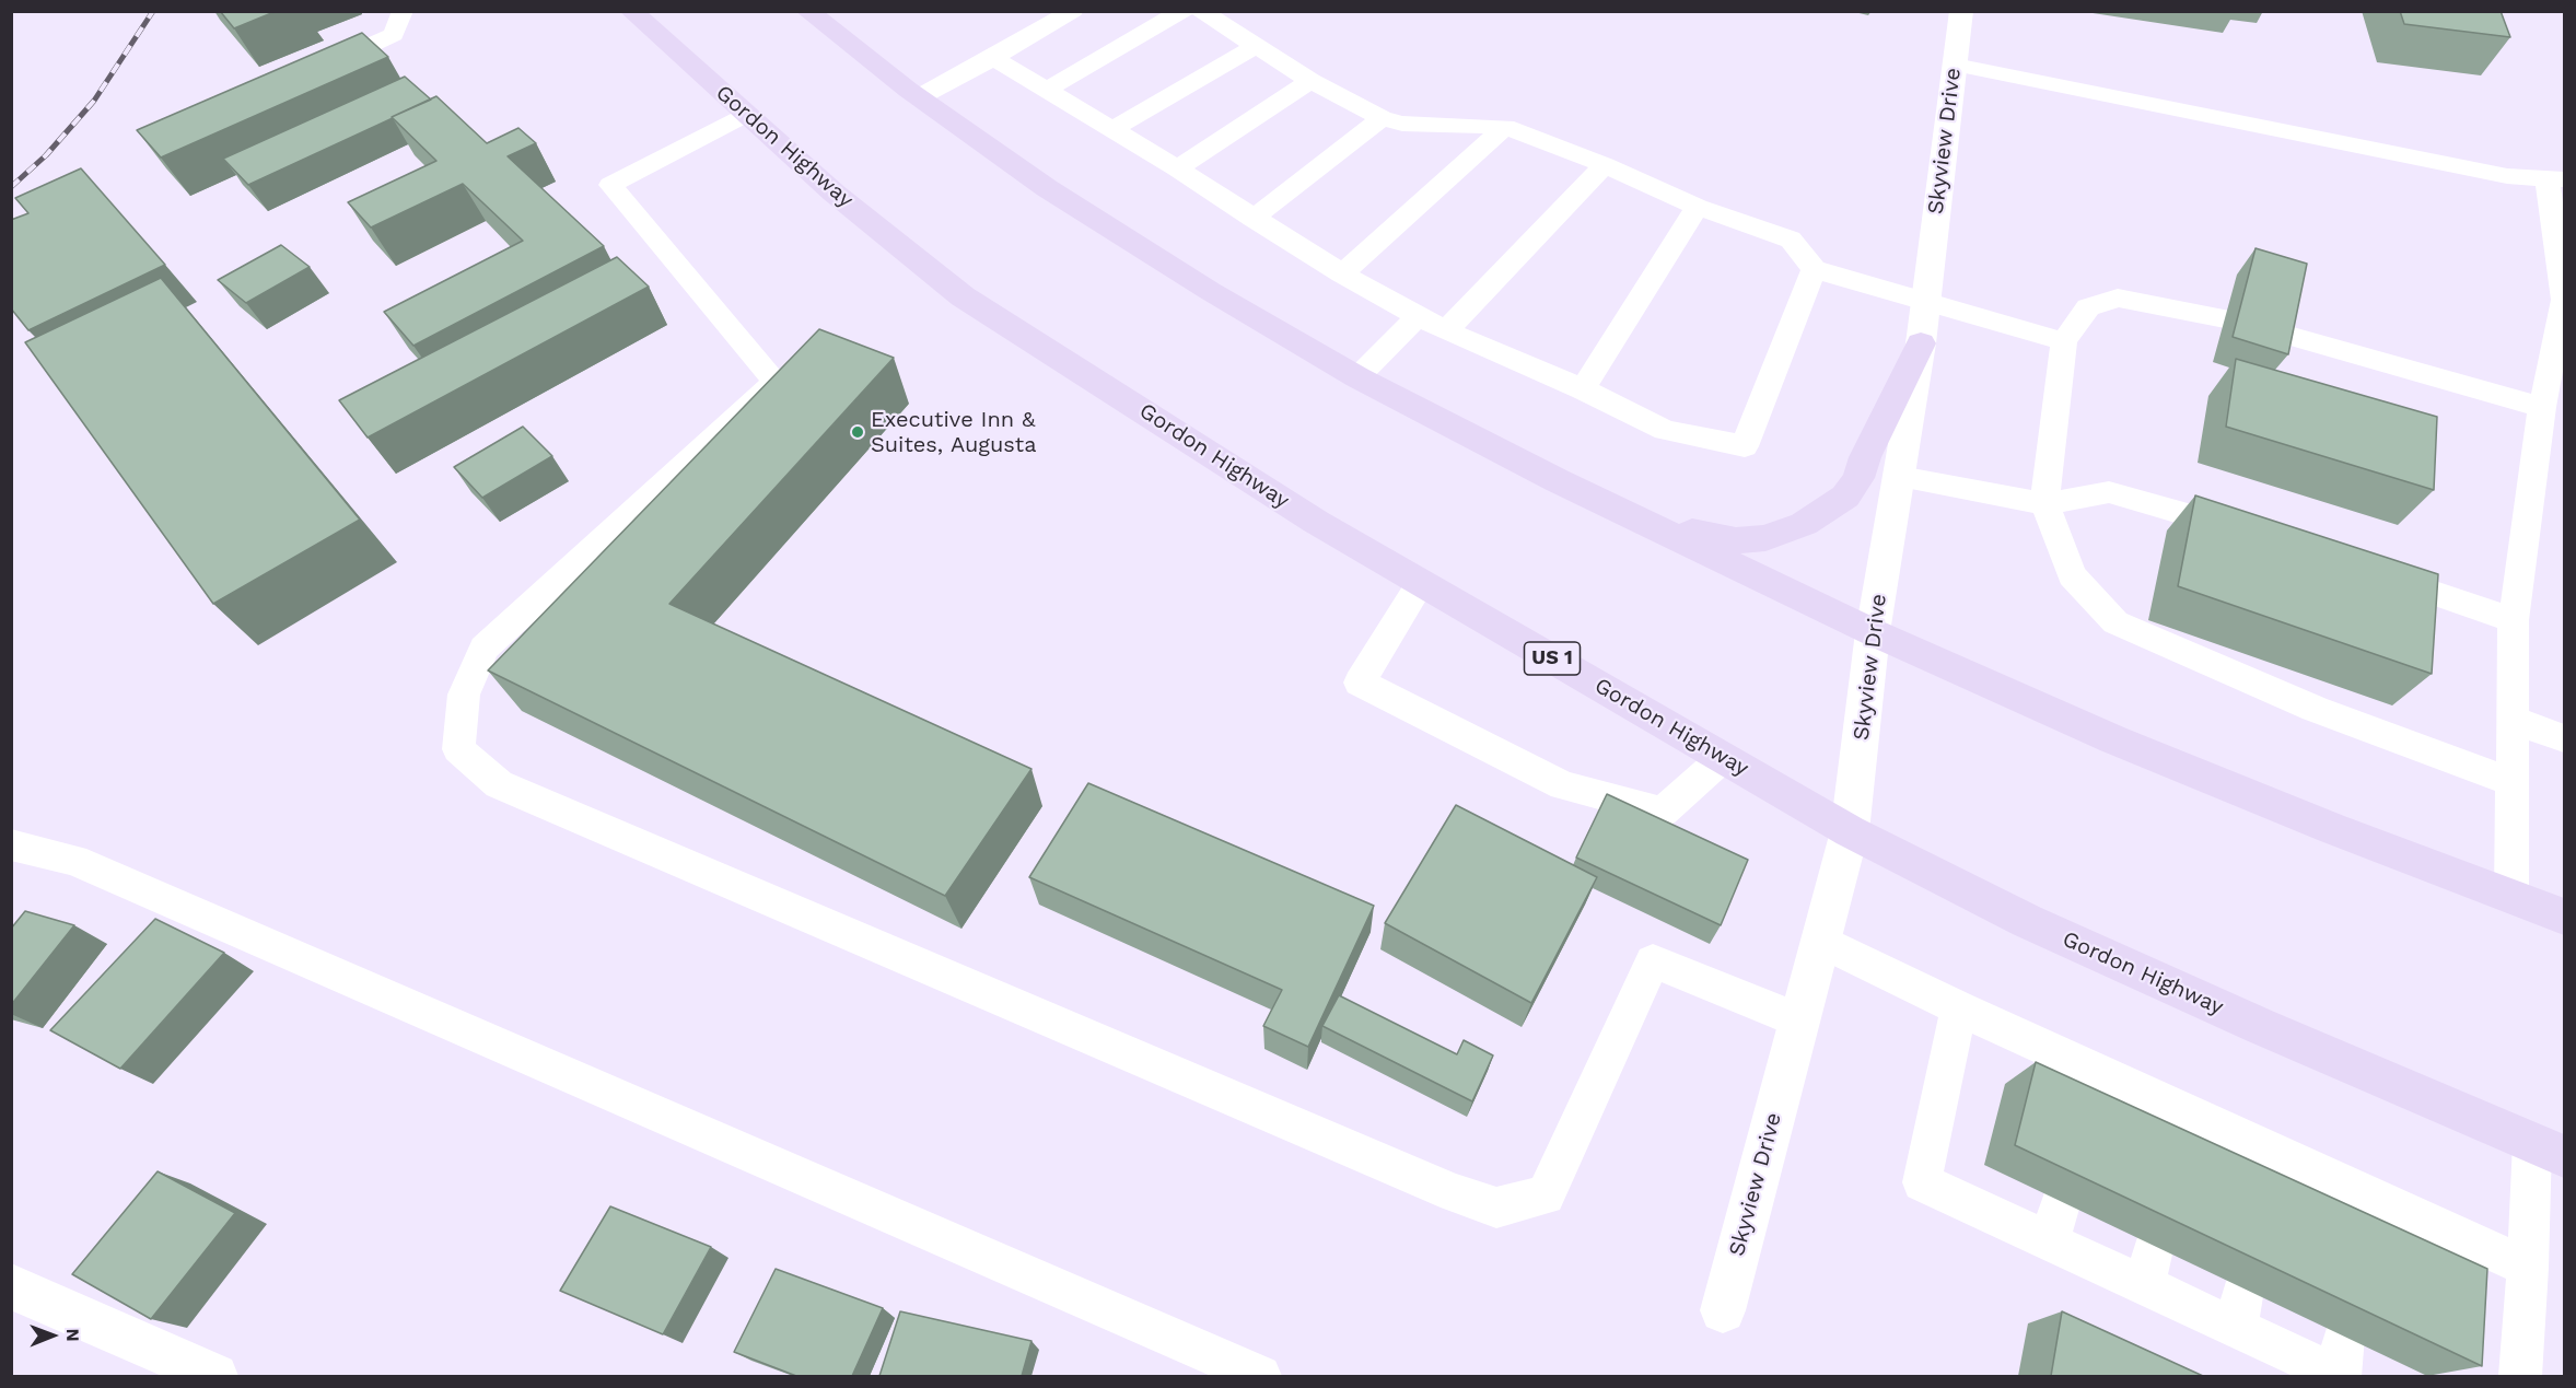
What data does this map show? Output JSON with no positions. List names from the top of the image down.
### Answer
{
  "streets": {
    "highway": ["Gordon Highway", "US 1"],
    "street": ["Skyview Drive"]
  },
  "crossings": [
    ["Skyview Drive", "Gordon Highway"]
  ],
  "places": ["Executive Inn & Suites, Augusta"],
  "north": "right"
}
